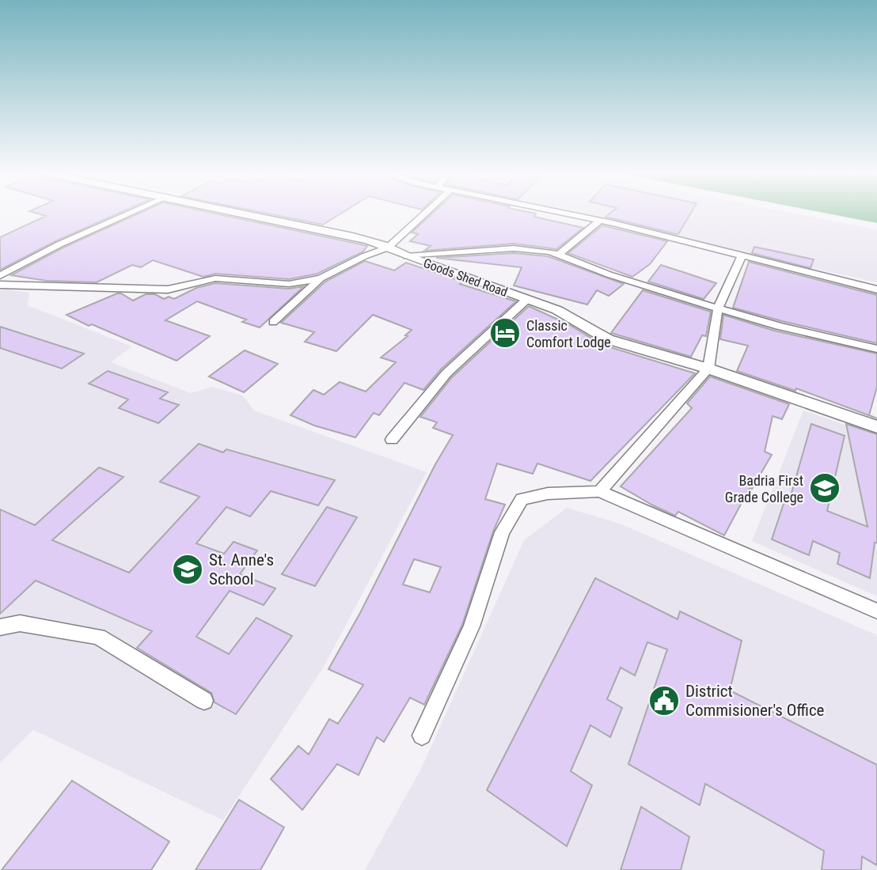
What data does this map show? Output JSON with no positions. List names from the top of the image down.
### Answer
{
  "streets": {
    "street": ["Goods Shed Road"]
  },
  "places": {
    "hotel": ["Classic Comfort Lodge"],
    "school or university": ["Badria First Grade College", "St. Anne's School"],
    "public building": ["District Commisioner's Office"]
  }
}
